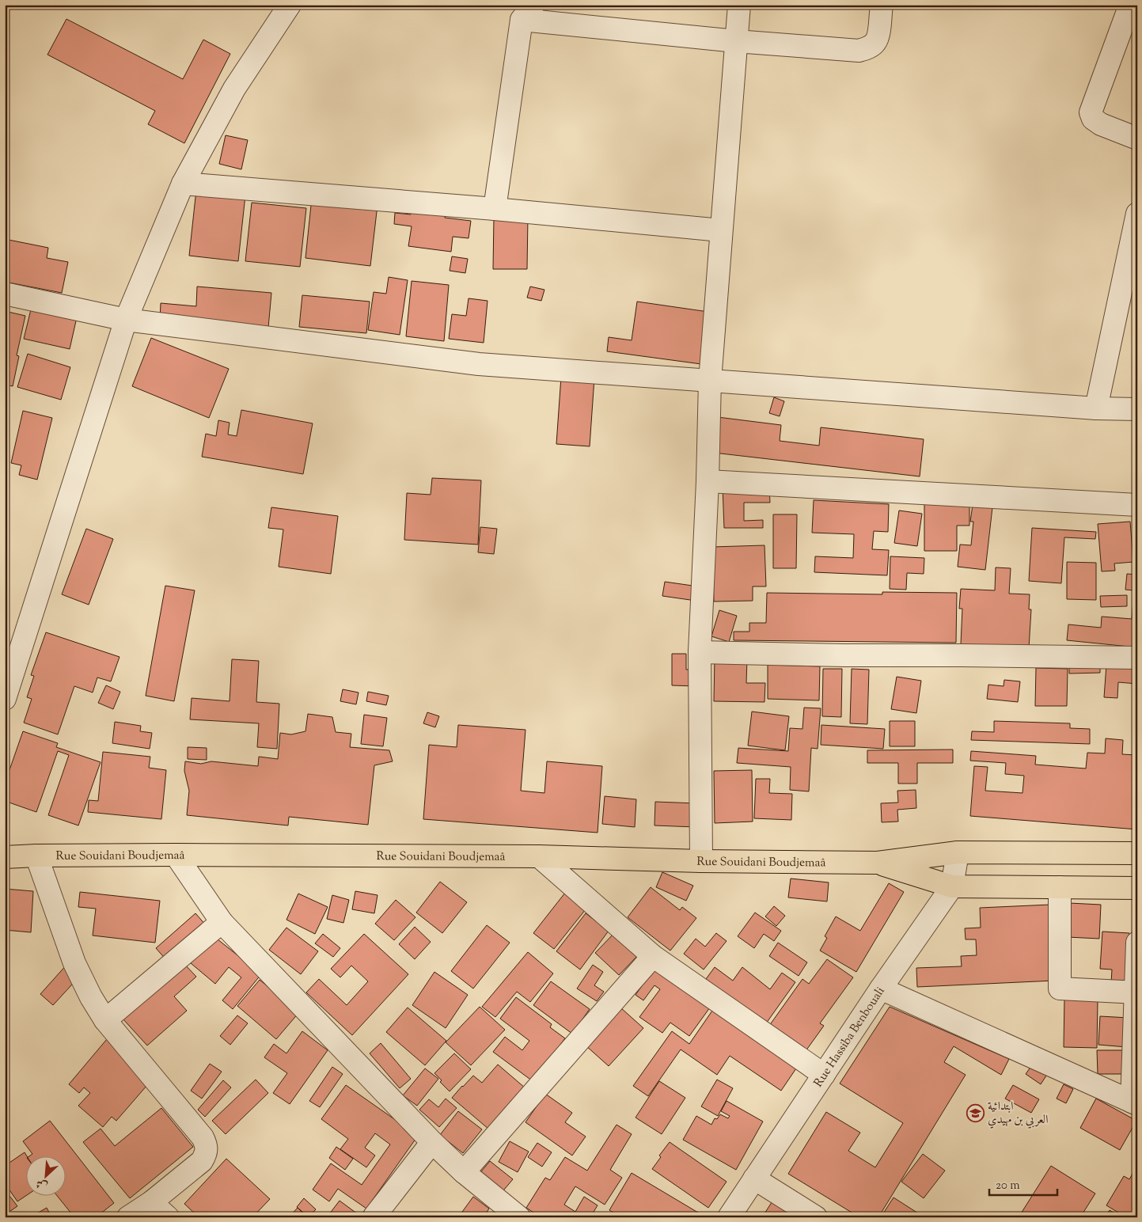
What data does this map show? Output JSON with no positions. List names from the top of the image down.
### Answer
{
  "streets": {
    "main road": ["Rue Souidani Boudjemaâ"],
    "street": ["Rue Hassiba Benbouali"]
  },
  "crossings": [
    ["Rue Souidani Boudjemaâ", "Rue Hassiba Benbouali"]
  ],
  "places": {
    "school or university": ["ابتدائية العربي بن مهيدي"]
  },
  "scale_bar": "20 m",
  "north": "bottom left"
}
